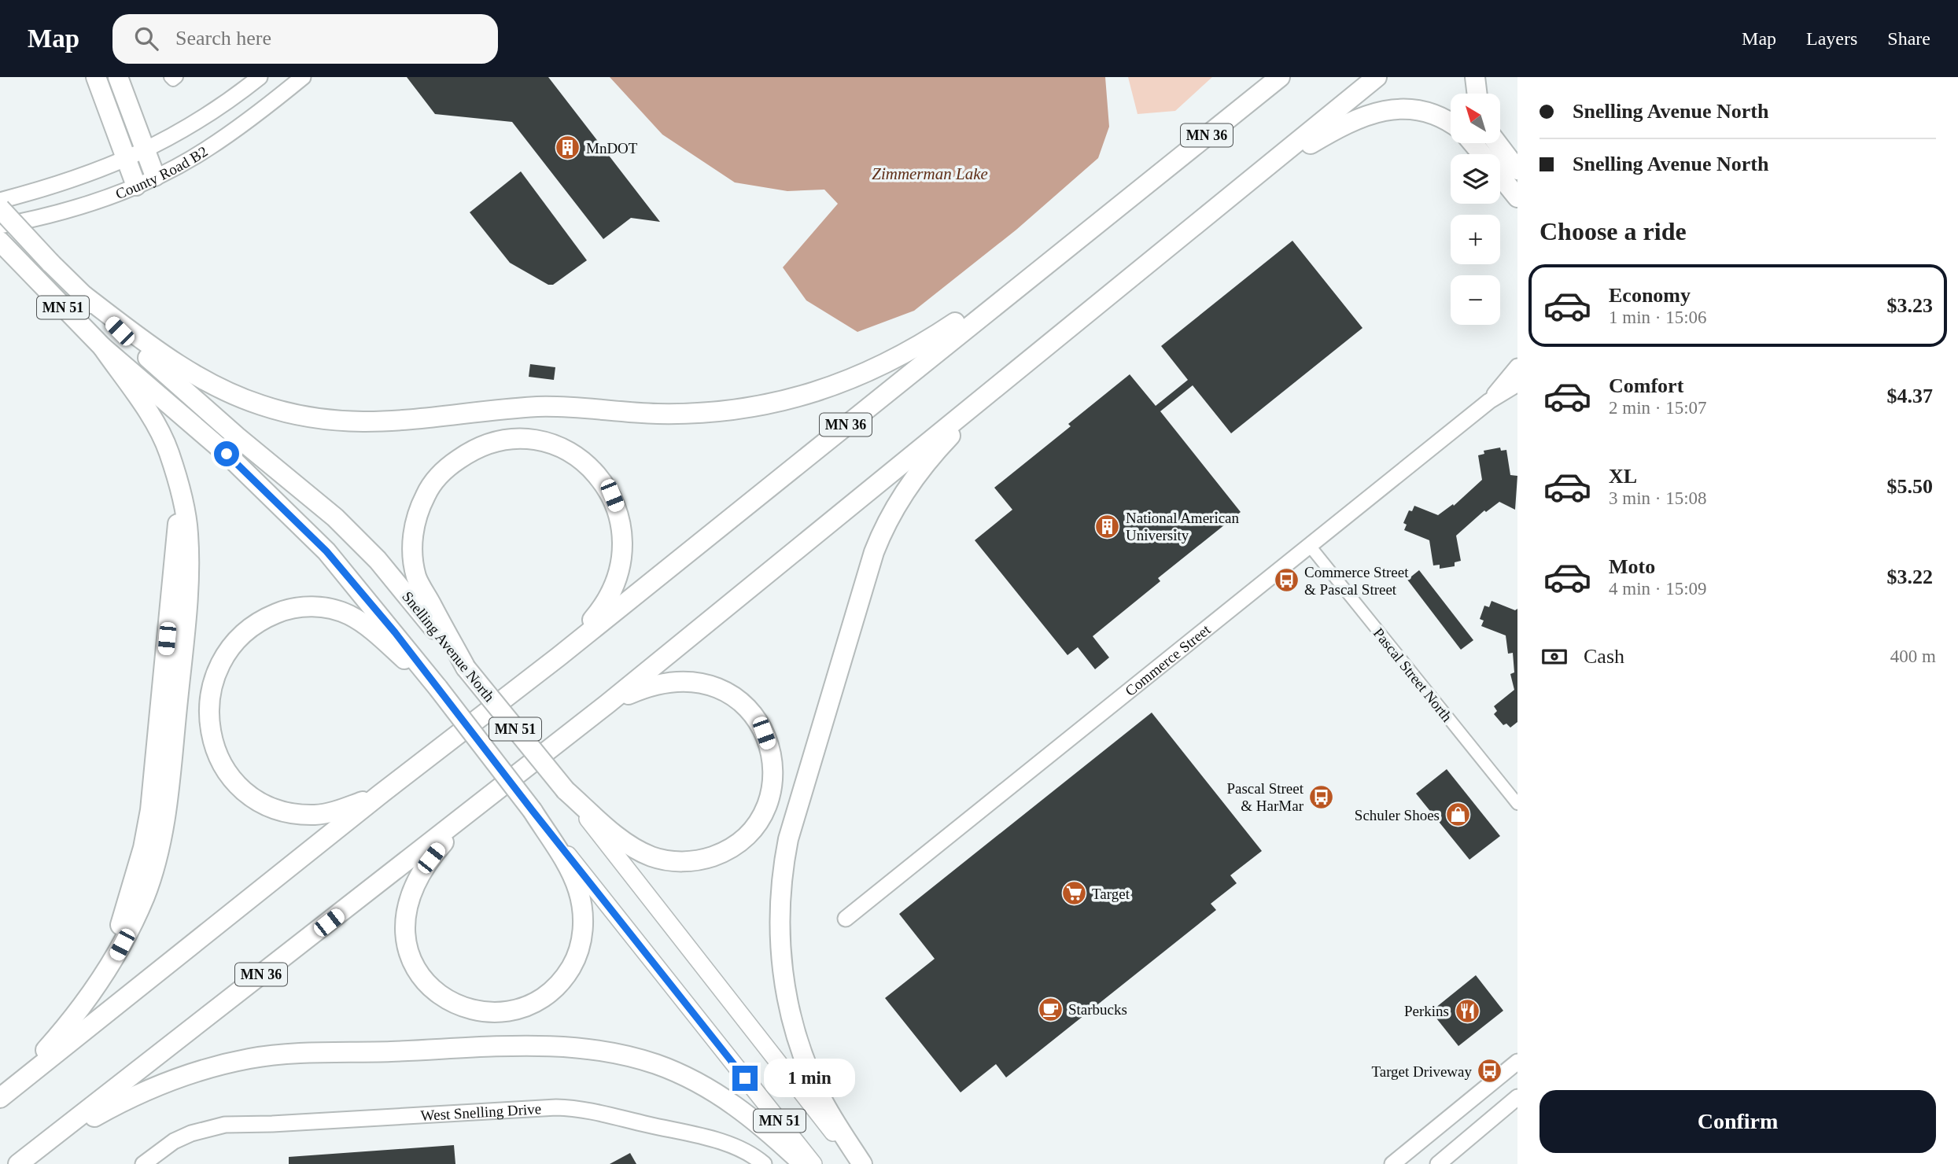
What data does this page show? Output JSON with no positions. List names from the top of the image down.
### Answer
{
  "streets": {
    "highway": ["MN 36", "MN 51", "Snelling Avenue North"],
    "street": [
      "County Road B2",
      "Commerce Street",
      "Pascal Street North",
      "West Snelling Drive"
    ]
  },
  "crossings": [
    ["Commerce Street", "Pascal Street North"]
  ],
  "water": ["Zimmerman Lake"],
  "places": {
    "building": ["MnDOT", "National American University"],
    "bus stop": ["Commerce Street & Pascal Street", "Pascal Street & HarMar", "Target Driveway"],
    "shop": ["Schuler Shoes"],
    "supermarket": ["Target"],
    "cafe": ["Starbucks"],
    "restaurant": ["Perkins"]
  },
  "north": "top left",
  "page": {
    "header": "Map",
    "search": "Search here",
    "nav": ["Map", "Layers", "Share"],
    "banner": ["Snelling Avenue North", "Snelling Avenue North"],
    "map_buttons": ["+", "−"],
    "heading": "Choose a ride",
    "list": [
      {
        "name": "Economy",
        "note": "1 min · 15:06",
        "value": "$3.23"
      },
      {
        "name": "Comfort",
        "note": "2 min · 15:07",
        "value": "$4.37"
      },
      {
        "name": "XL",
        "note": "3 min · 15:08",
        "value": "$5.50"
      },
      {
        "name": "Moto",
        "note": "4 min · 15:09",
        "value": "$3.22"
      }
    ],
    "pay": ["Cash", "400 m"],
    "bubble": "1 min",
    "buttons": "Confirm"
  }
}
